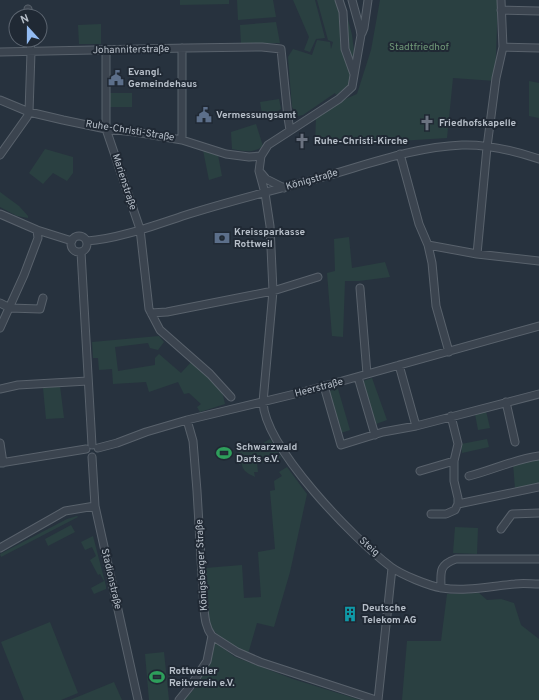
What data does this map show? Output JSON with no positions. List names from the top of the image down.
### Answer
{
  "streets": {
    "street": [
      "Johanniterstraße",
      "Ruhe-Christi-Straße",
      "Königstraße",
      "Marienstraße",
      "Heerstraße",
      "Steig",
      "Königsberger Straße",
      "Stadionstraße"
    ]
  },
  "crossings": [
    ["Johanniterstraße", "Marienstraße"],
    ["Ruhe-Christi-Straße", "Marienstraße"],
    ["Königstraße", "Marienstraße"],
    ["Königstraße", "Steig"],
    ["Heerstraße", "Steig"],
    ["Heerstraße", "Königsberger Straße"]
  ],
  "parks": ["Stadtfriedhof"],
  "places": {
    "public building": ["Evangl. Gemeindehaus", "Vermessungsamt"],
    "church": ["Friedhofskapelle", "Ruhe-Christi-Kirche"],
    "bank": ["Kreissparkasse Rottweil"],
    "sports": ["Schwarzwald Darts e.V.", "Rottweiler Reitverein e.V."],
    "building": ["Deutsche Telekom AG"]
  },
  "north": "top"
}
